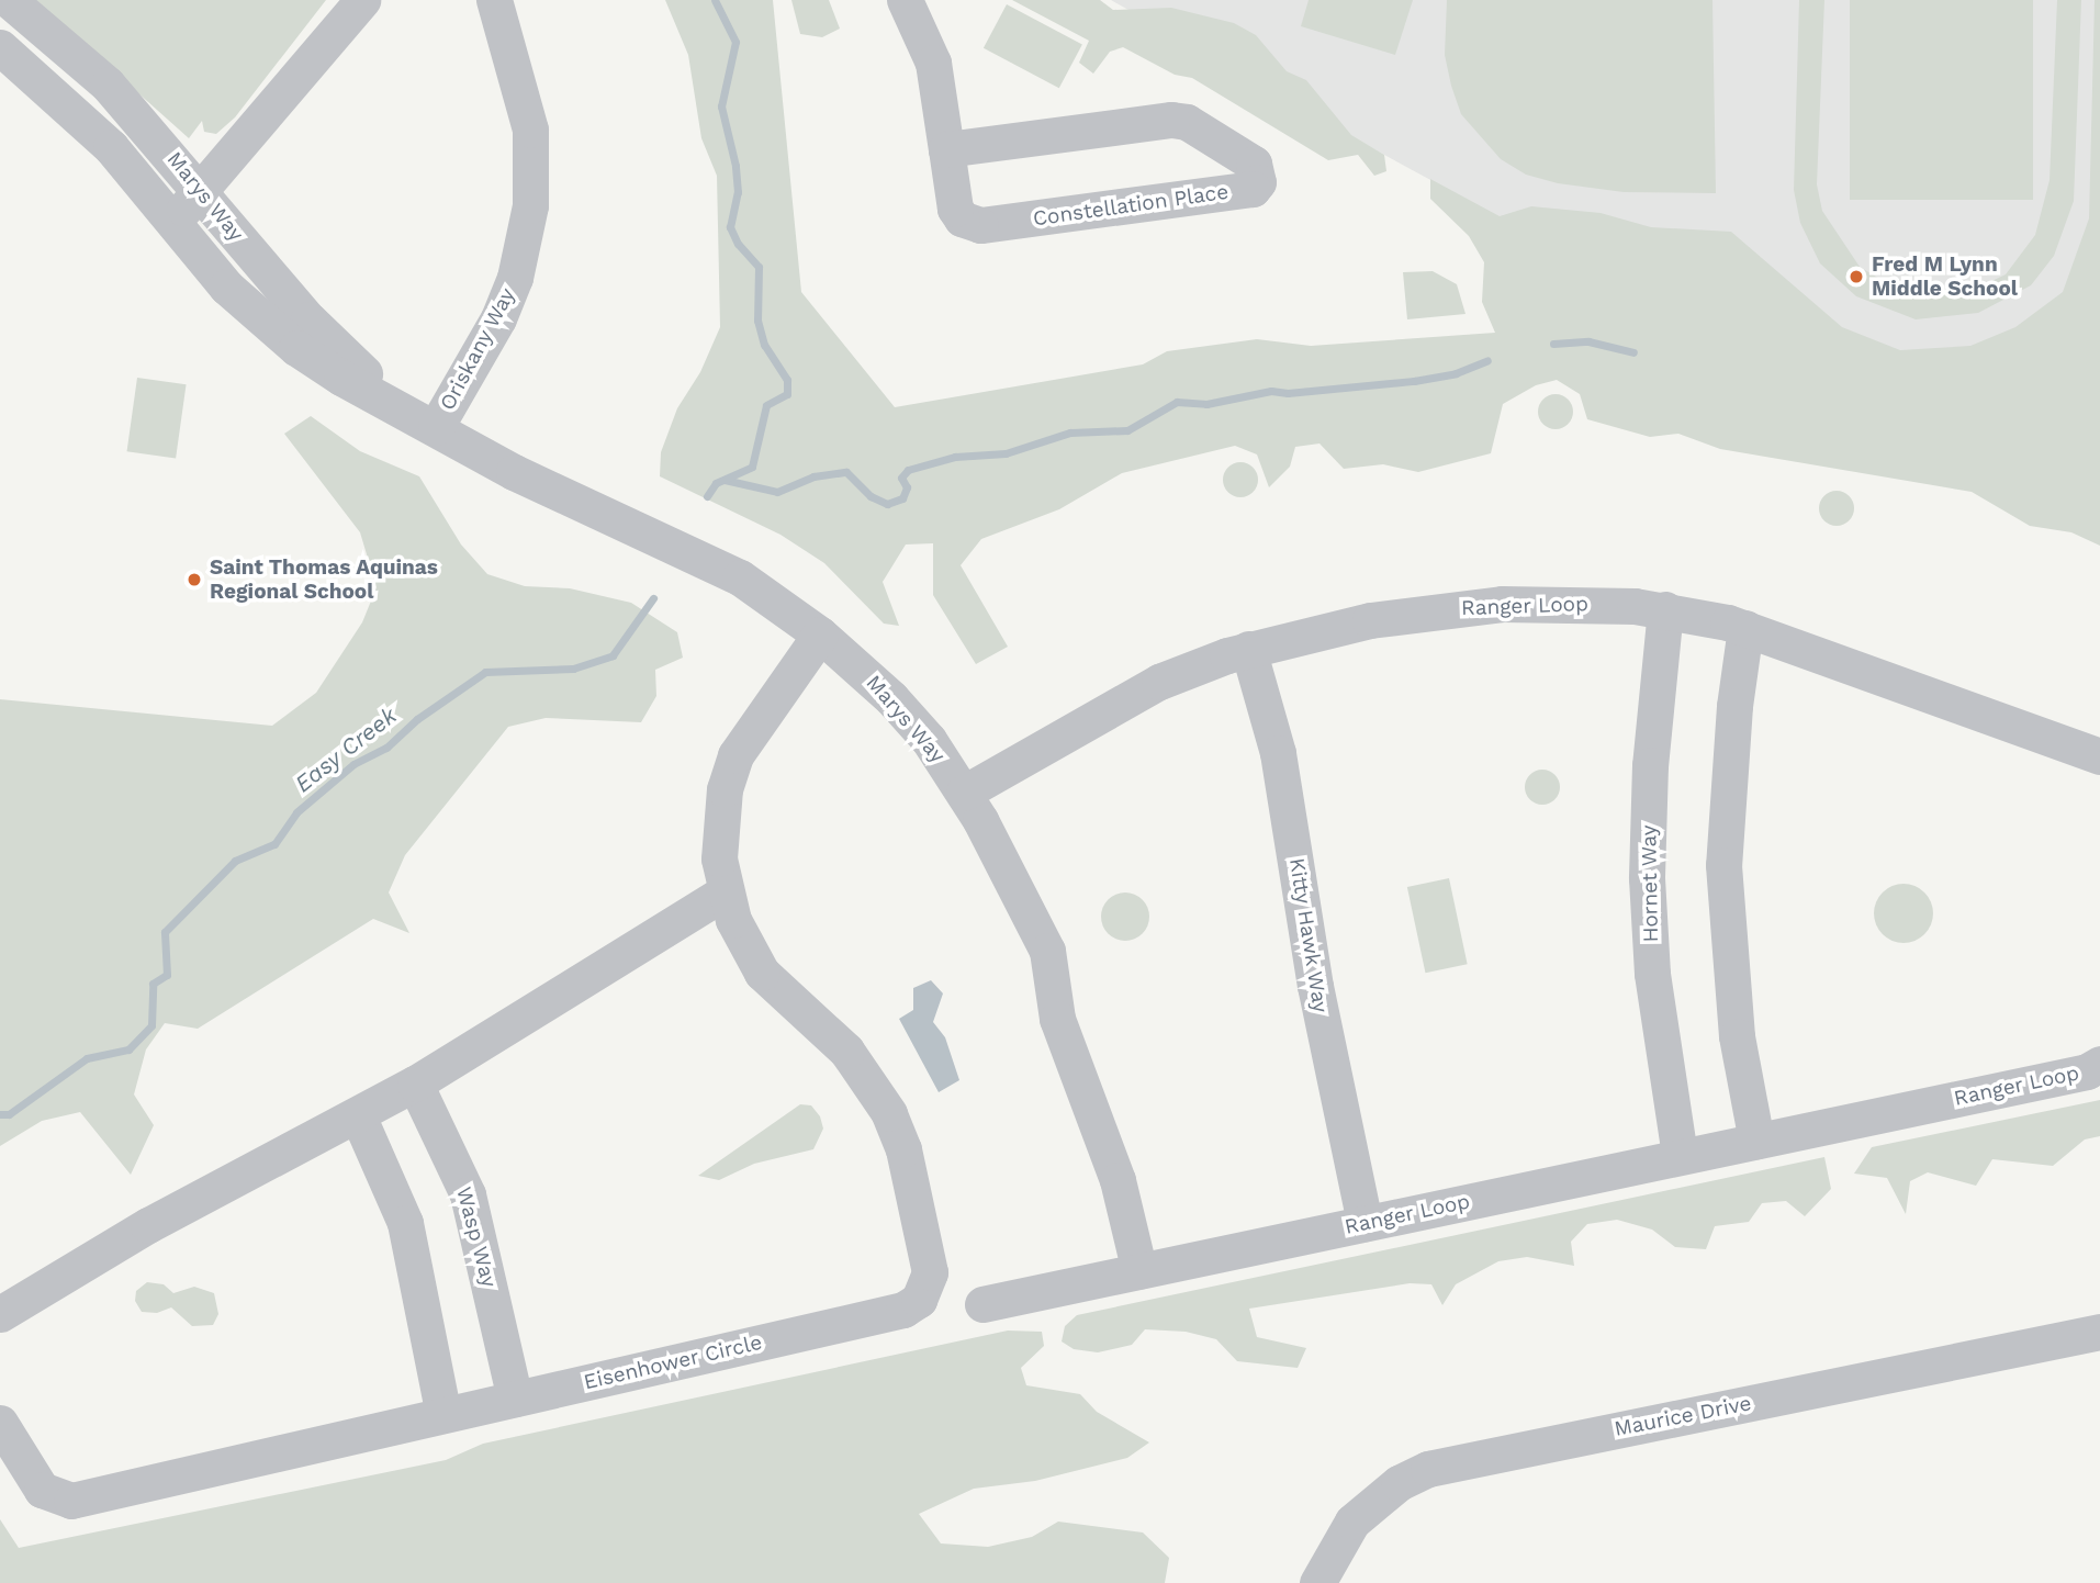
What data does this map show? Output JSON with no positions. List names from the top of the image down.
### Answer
{
  "streets": {
    "street": [
      "Marys Way",
      "Constellation Place",
      "Oriskany Way",
      "Ranger Loop",
      "Hornet Way",
      "Kitty Hawk Way",
      "Wasp Way",
      "Eisenhower Circle",
      "Maurice Drive"
    ]
  },
  "crossings": [
    ["Marys Way", "Oriskany Way"],
    ["Marys Way", "Ranger Loop"],
    ["Marys Way", "Eisenhower Circle"],
    ["Ranger Loop", "Hornet Way"],
    ["Ranger Loop", "Kitty Hawk Way"],
    ["Wasp Way", "Eisenhower Circle"]
  ],
  "water": ["Easy Creek"],
  "places": ["Fred M Lynn Middle School", "Saint Thomas Aquinas Regional School"]
}
